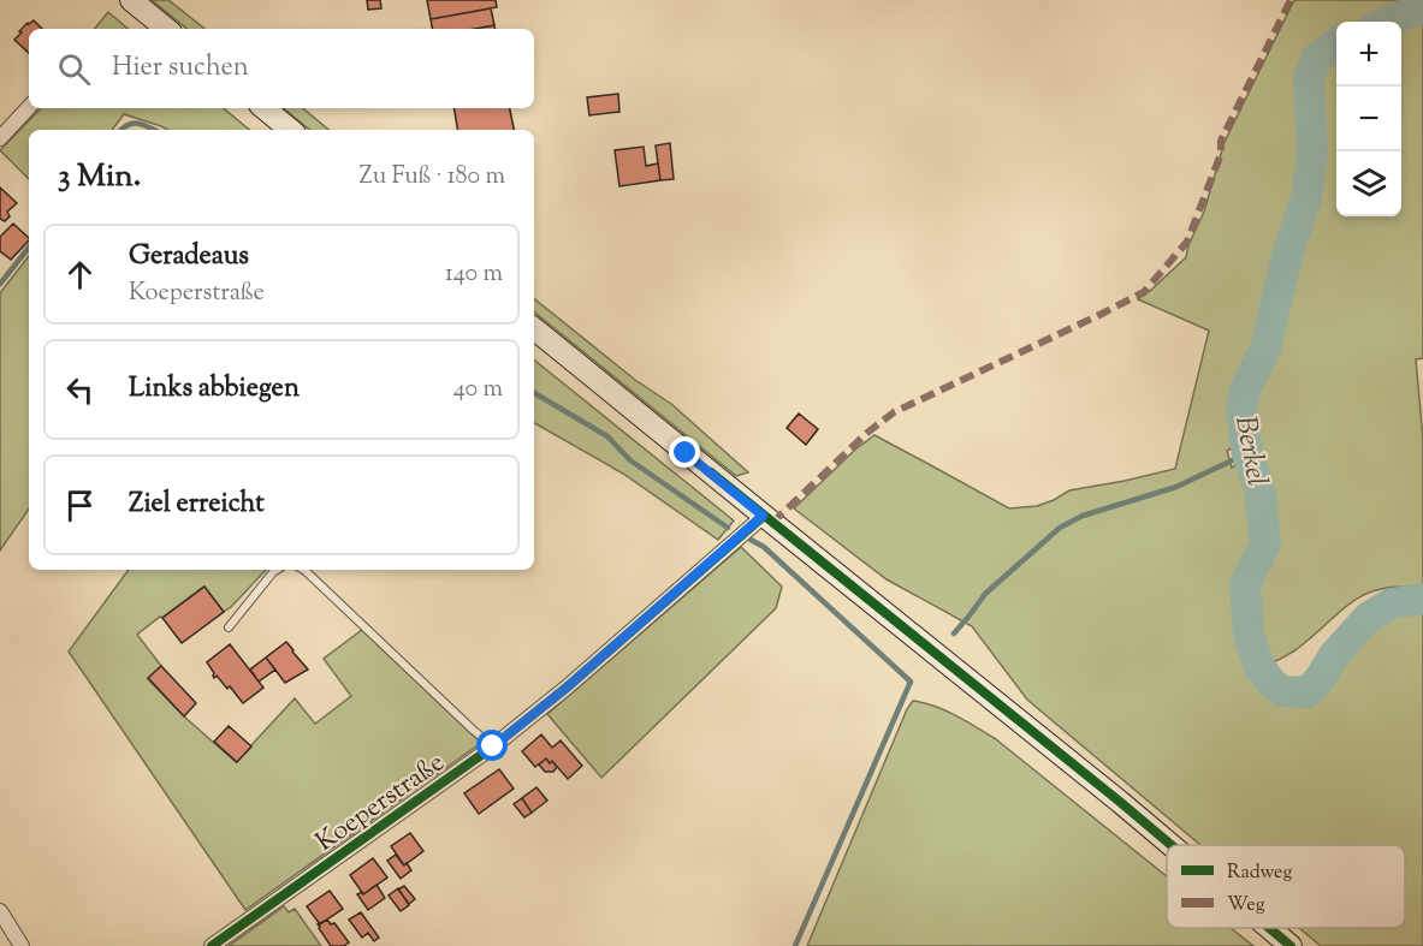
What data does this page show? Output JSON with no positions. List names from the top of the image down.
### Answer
{
  "streets": {
    "street": ["Koeperstraße"]
  },
  "water": ["Berkel"],
  "legend": ["Radweg", "Weg"],
  "page": {
    "map_buttons": ["+", "−"],
    "search": "Hier suchen",
    "heading": ["3 Min.", "Zu Fuß · 180 m"],
    "list": [
      ["Geradeaus", "Koeperstraße", "140 m"],
      ["Links abbiegen", "40 m"],
      "Ziel erreicht"
    ]
  }
}
